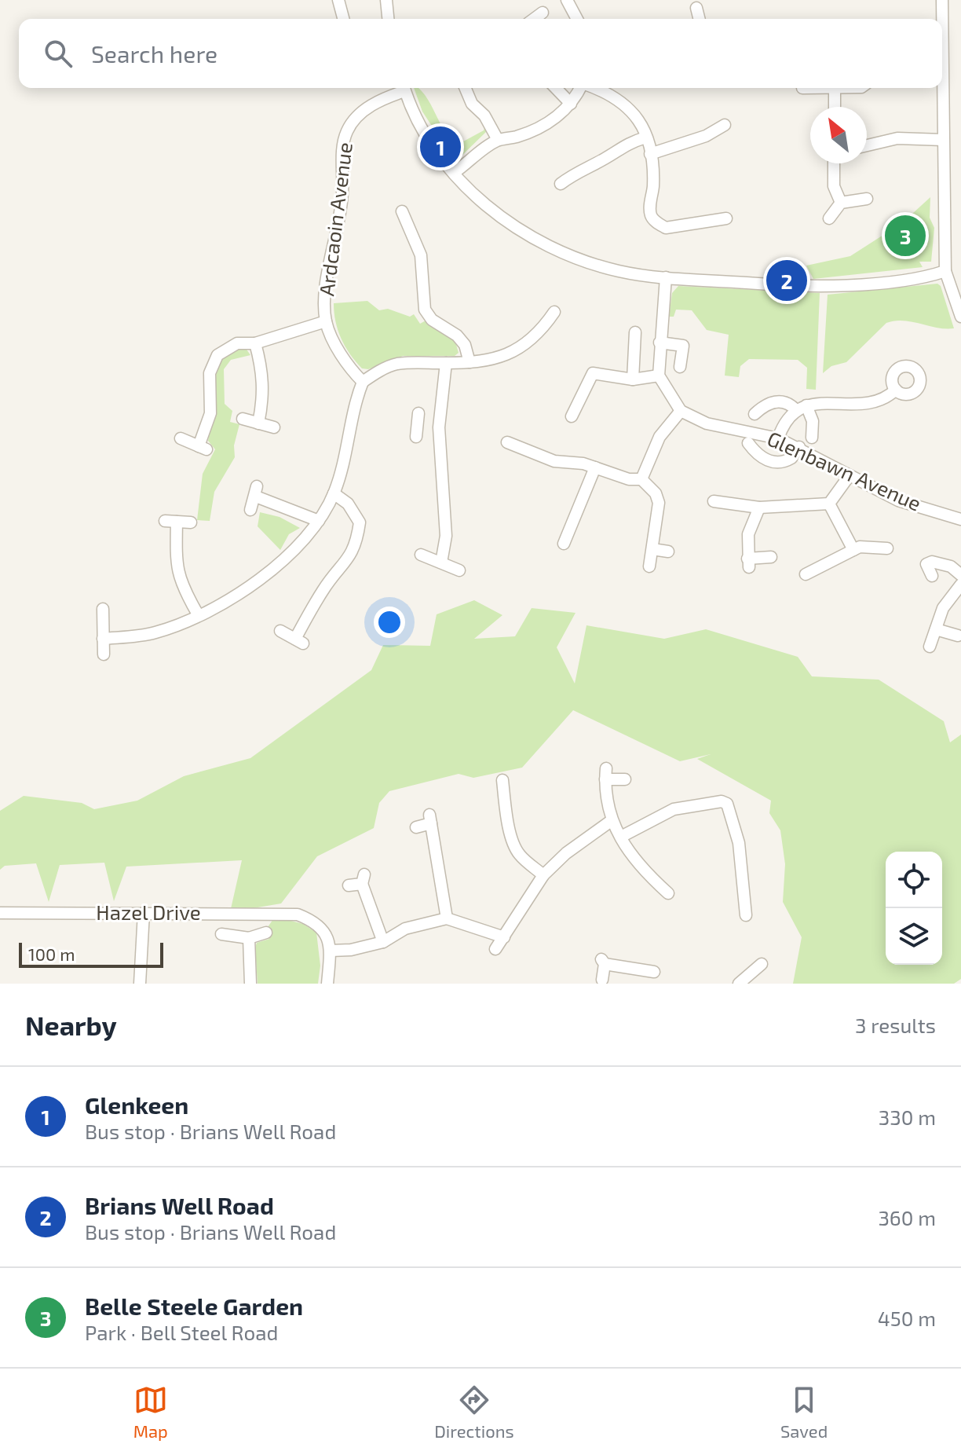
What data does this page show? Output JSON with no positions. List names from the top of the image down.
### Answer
{
  "streets": {
    "street": ["Ardcaoin Avenue", "Glenbawn Avenue", "Hazel Drive"]
  },
  "scale_bar": "100 m",
  "north": "top left",
  "page": {
    "search": "Search here",
    "pins": ["1", "3", "2"],
    "scale": "100 m",
    "heading": ["Nearby", "3 results"],
    "list": [
      {
        "mark": "1",
        "name": "Glenkeen",
        "note": "Bus stop · Brians Well Road",
        "value": "330 m"
      },
      {
        "mark": "2",
        "name": "Brians Well Road",
        "note": "Bus stop · Brians Well Road",
        "value": "360 m"
      },
      {
        "mark": "3",
        "name": "Belle Steele Garden",
        "note": "Park · Bell Steel Road",
        "value": "450 m"
      }
    ],
    "nav": ["Map", "Directions", "Saved"]
  }
}
